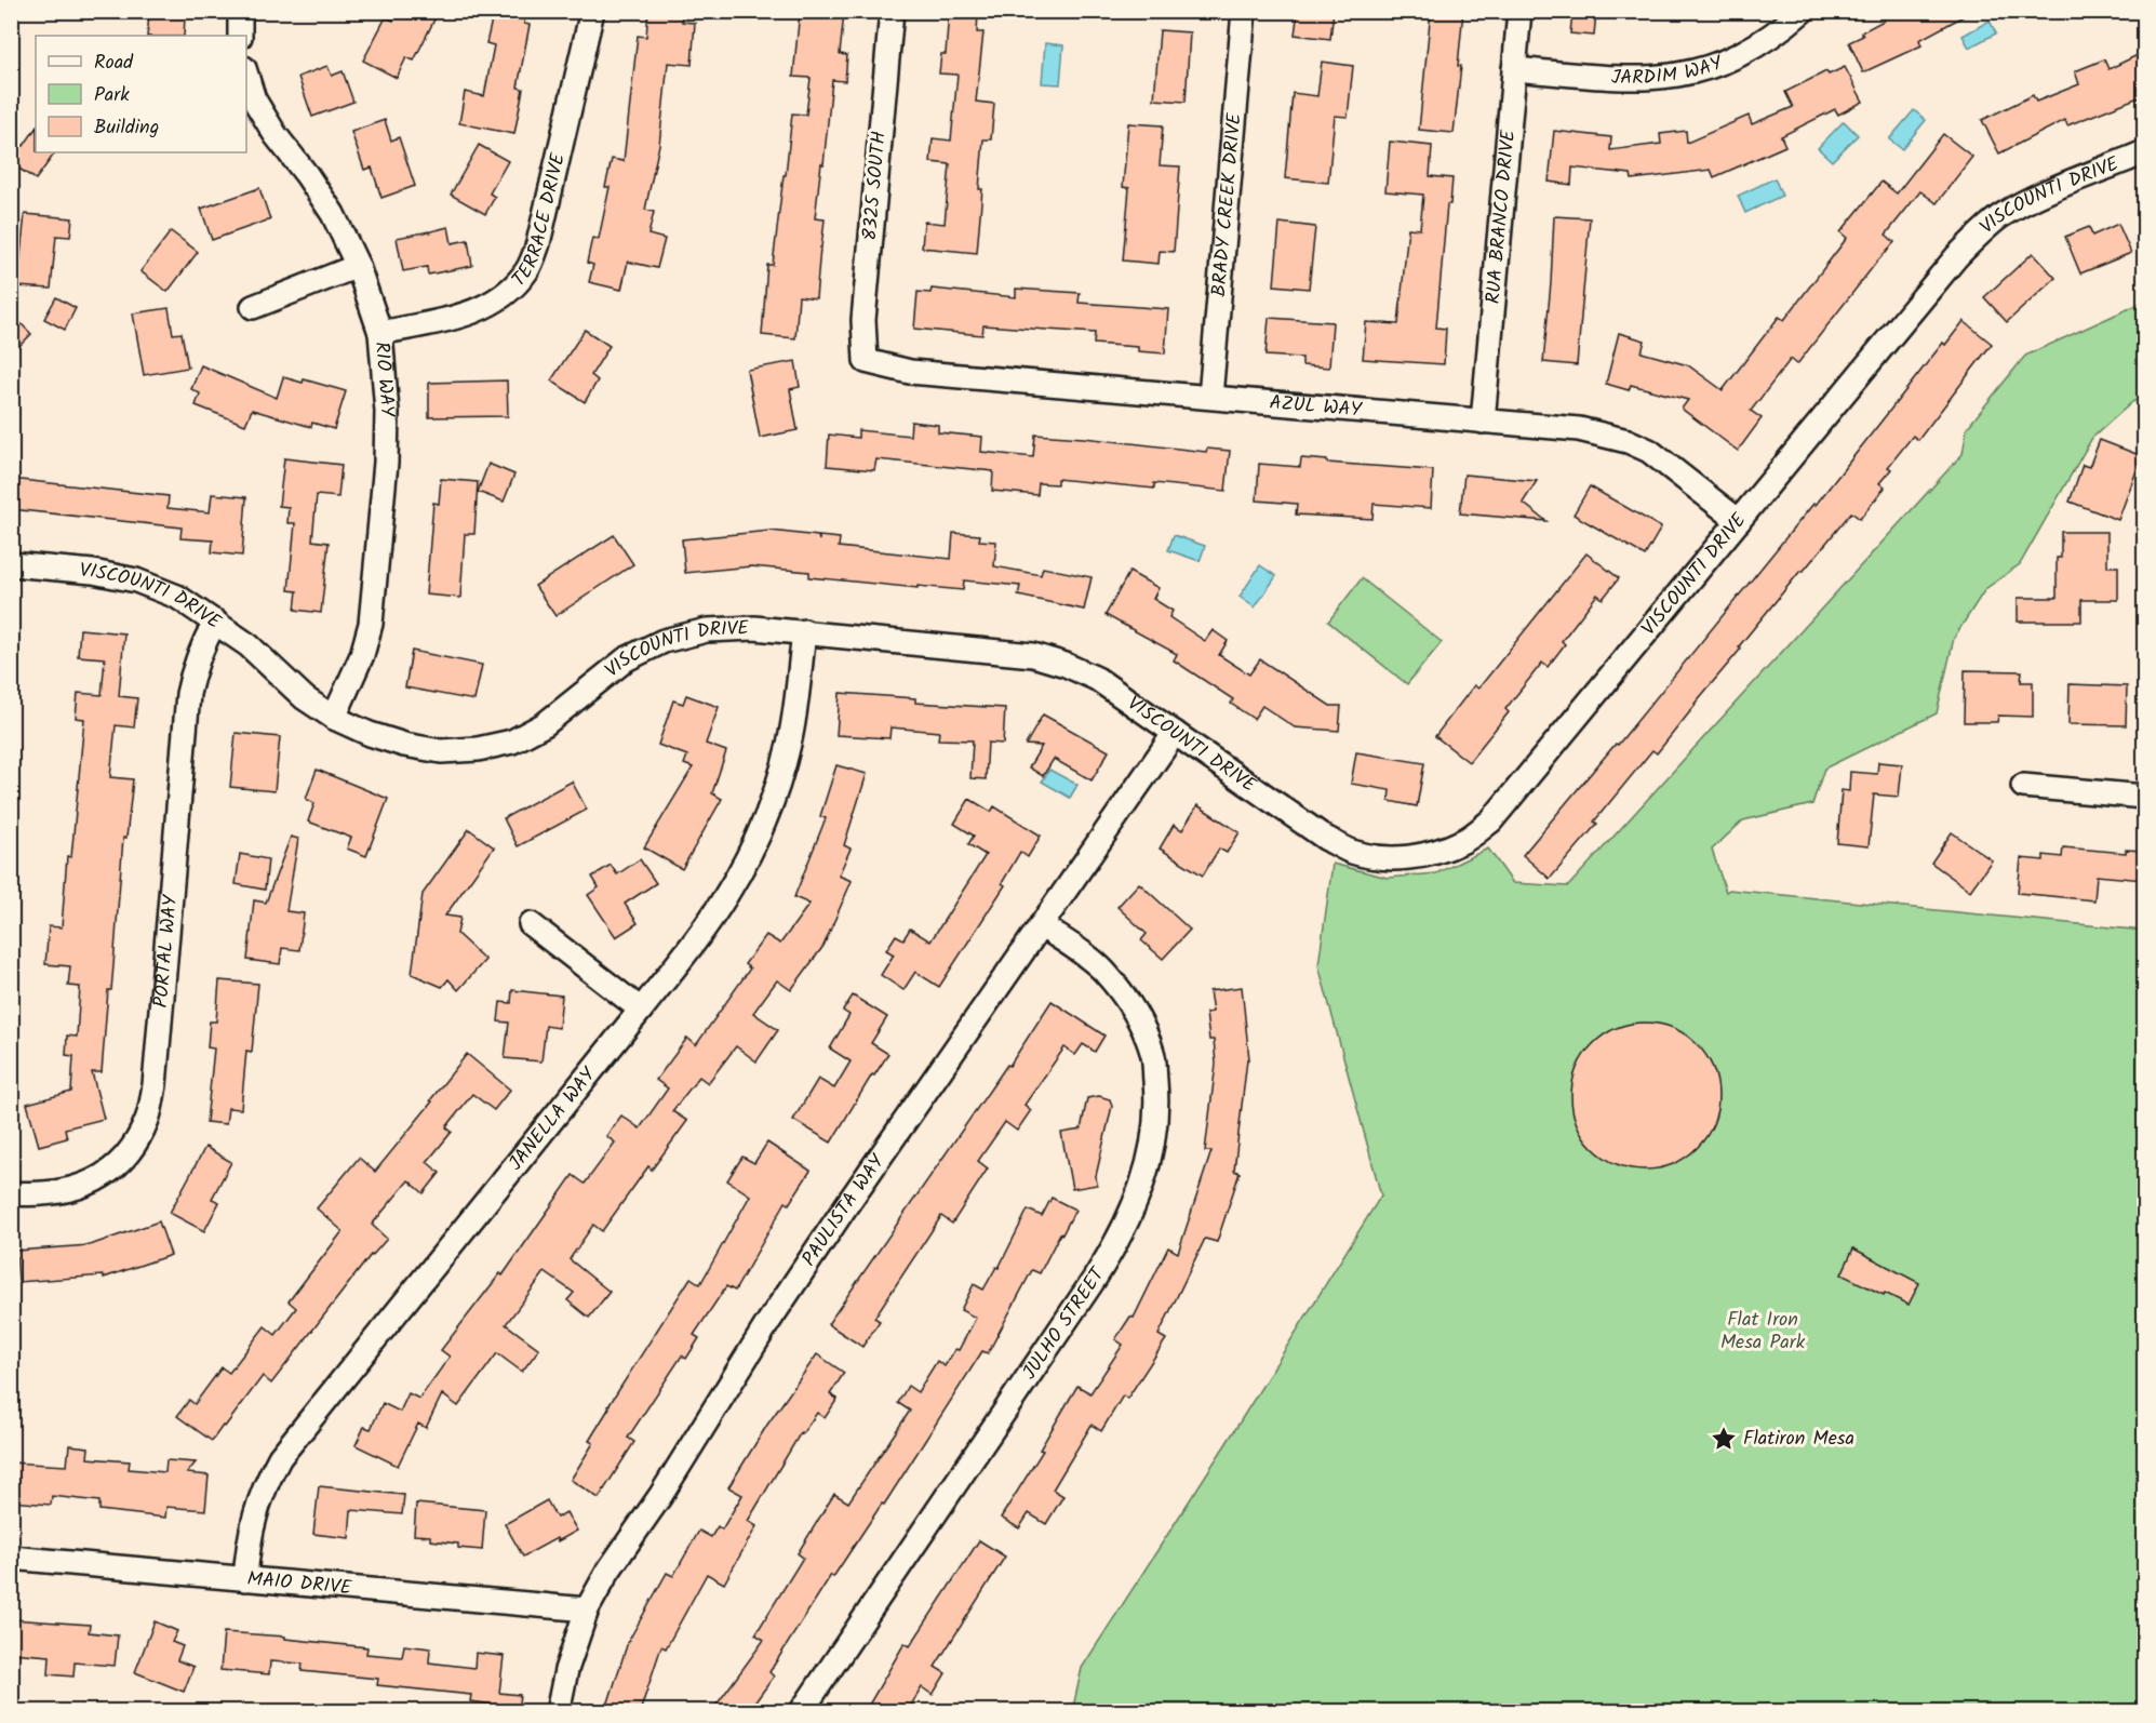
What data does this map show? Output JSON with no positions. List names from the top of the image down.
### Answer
{
  "streets": {
    "street": [
      "JARDIM WAY",
      "8325 SOUTH",
      "VISCOUNTI DRIVE",
      "BRADY CREEK DRIVE",
      "RUA BRANCO DRIVE",
      "TERRACE DRIVE",
      "RIO WAY",
      "AZUL WAY",
      "PORTAL WAY",
      "JANELLA WAY",
      "PAULISTA WAY",
      "JULHO STREET",
      "MAIO DRIVE"
    ]
  },
  "crossings": [
    ["JARDIM WAY", "RUA BRANCO DRIVE"],
    ["8325 SOUTH", "AZUL WAY"],
    ["VISCOUNTI DRIVE", "RIO WAY"],
    ["VISCOUNTI DRIVE", "AZUL WAY"],
    ["VISCOUNTI DRIVE", "PORTAL WAY"],
    ["VISCOUNTI DRIVE", "JANELLA WAY"],
    ["VISCOUNTI DRIVE", "PAULISTA WAY"],
    ["BRADY CREEK DRIVE", "AZUL WAY"],
    ["RUA BRANCO DRIVE", "AZUL WAY"],
    ["TERRACE DRIVE", "RIO WAY"],
    ["JANELLA WAY", "MAIO DRIVE"],
    ["PAULISTA WAY", "JULHO STREET"],
    ["PAULISTA WAY", "MAIO DRIVE"]
  ],
  "parks": ["Flat Iron Mesa Park"],
  "places": {
    "place": ["Flatiron Mesa"]
  },
  "legend": ["Road", "Park", "Building"]
}
